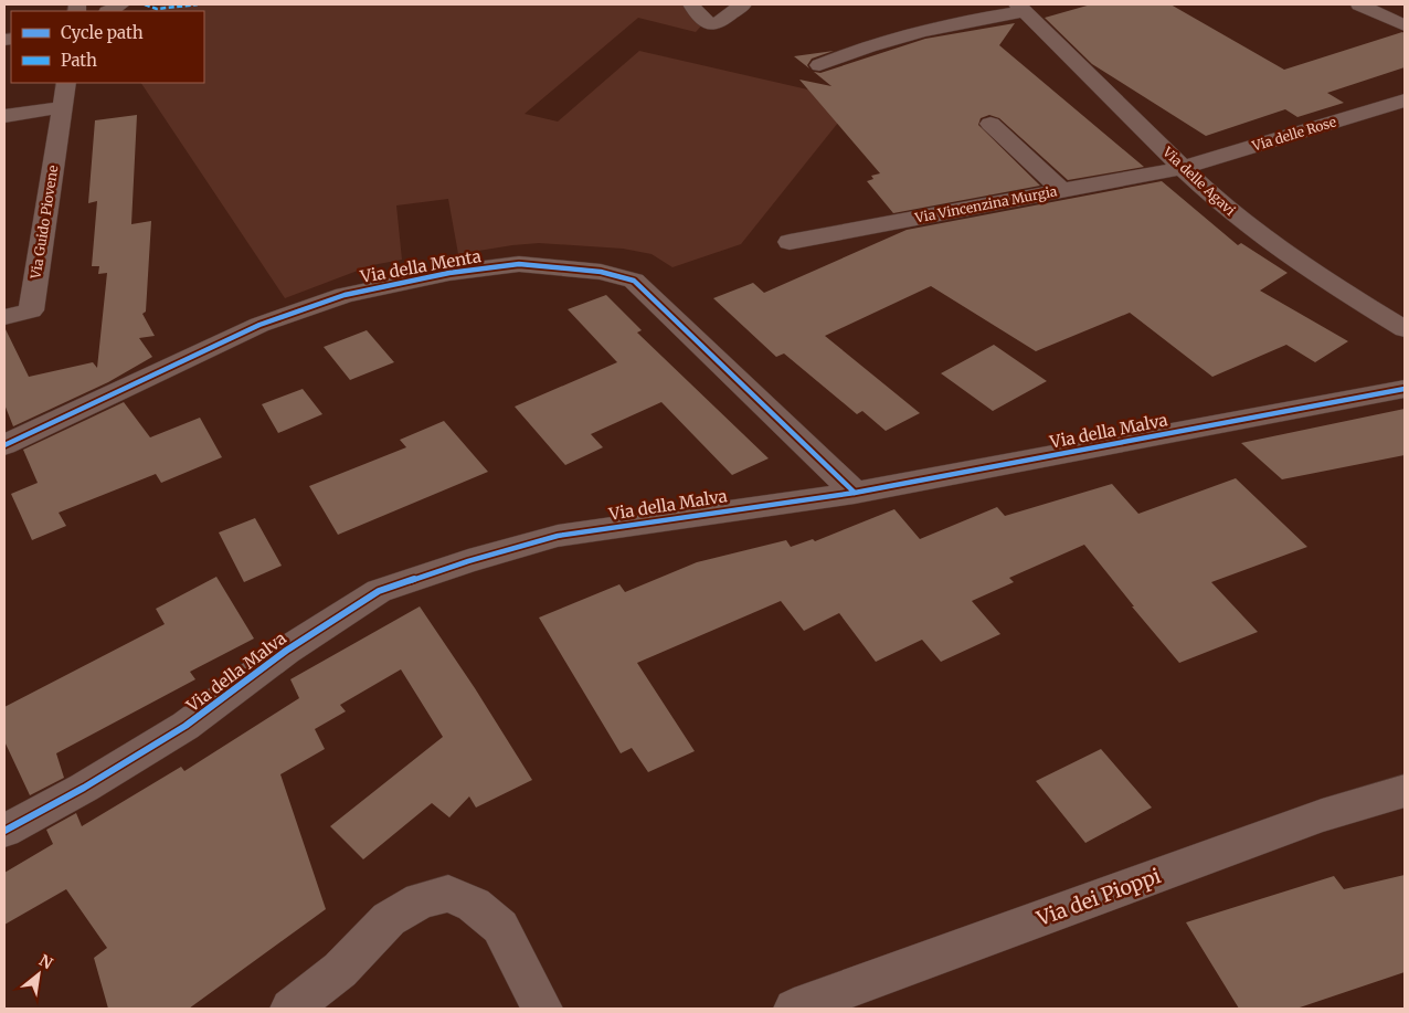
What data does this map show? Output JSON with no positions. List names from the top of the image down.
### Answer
{
  "streets": {
    "street": [
      "Via delle Rose",
      "Via delle Agavi",
      "Via Vincenzina Murgia",
      "Via Guido Piovene",
      "Via della Menta",
      "Via della Malva",
      "Via dei Pioppi"
    ]
  },
  "crossings": [
    ["Via delle Rose", "Via delle Agavi"],
    ["Via delle Rose", "Via Vincenzina Murgia"],
    ["Via delle Agavi", "Via Vincenzina Murgia"],
    ["Via della Menta", "Via della Malva"]
  ],
  "legend": ["Cycle path", "Path"],
  "north": "top right"
}
